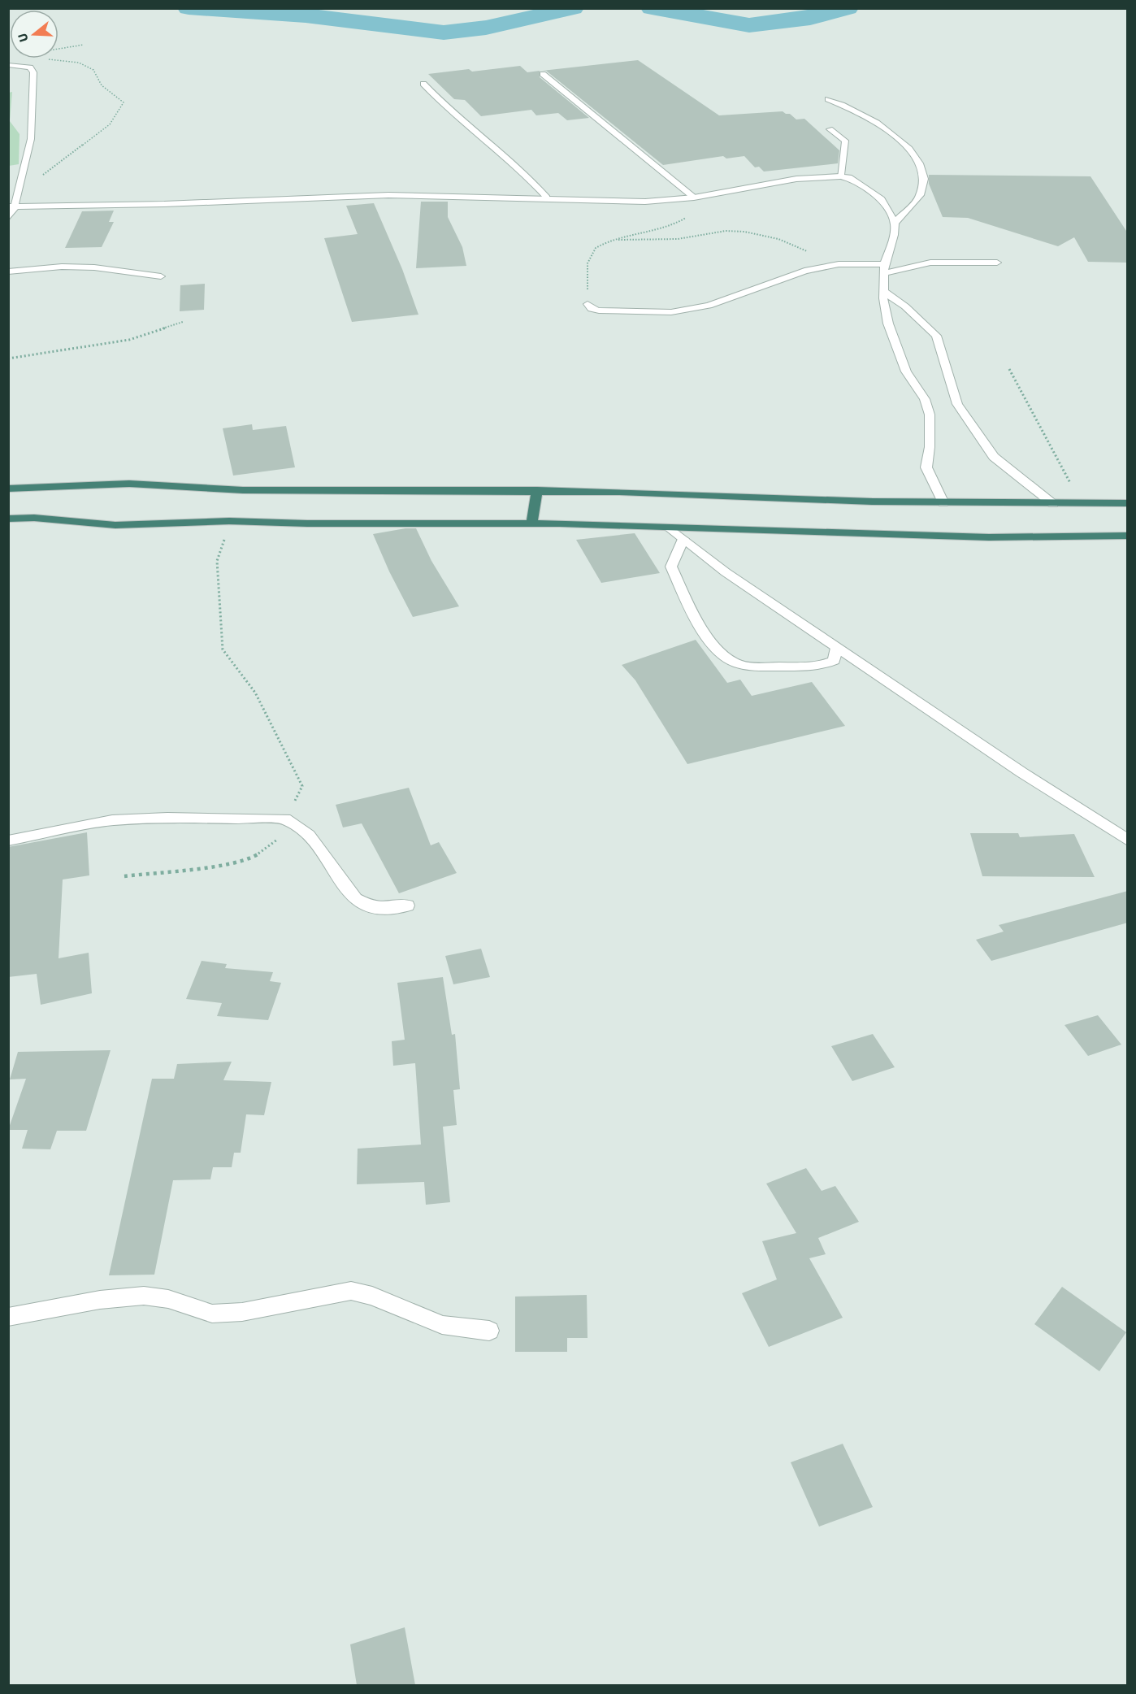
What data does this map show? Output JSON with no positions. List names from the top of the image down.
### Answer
{
  "north": "left"
}
